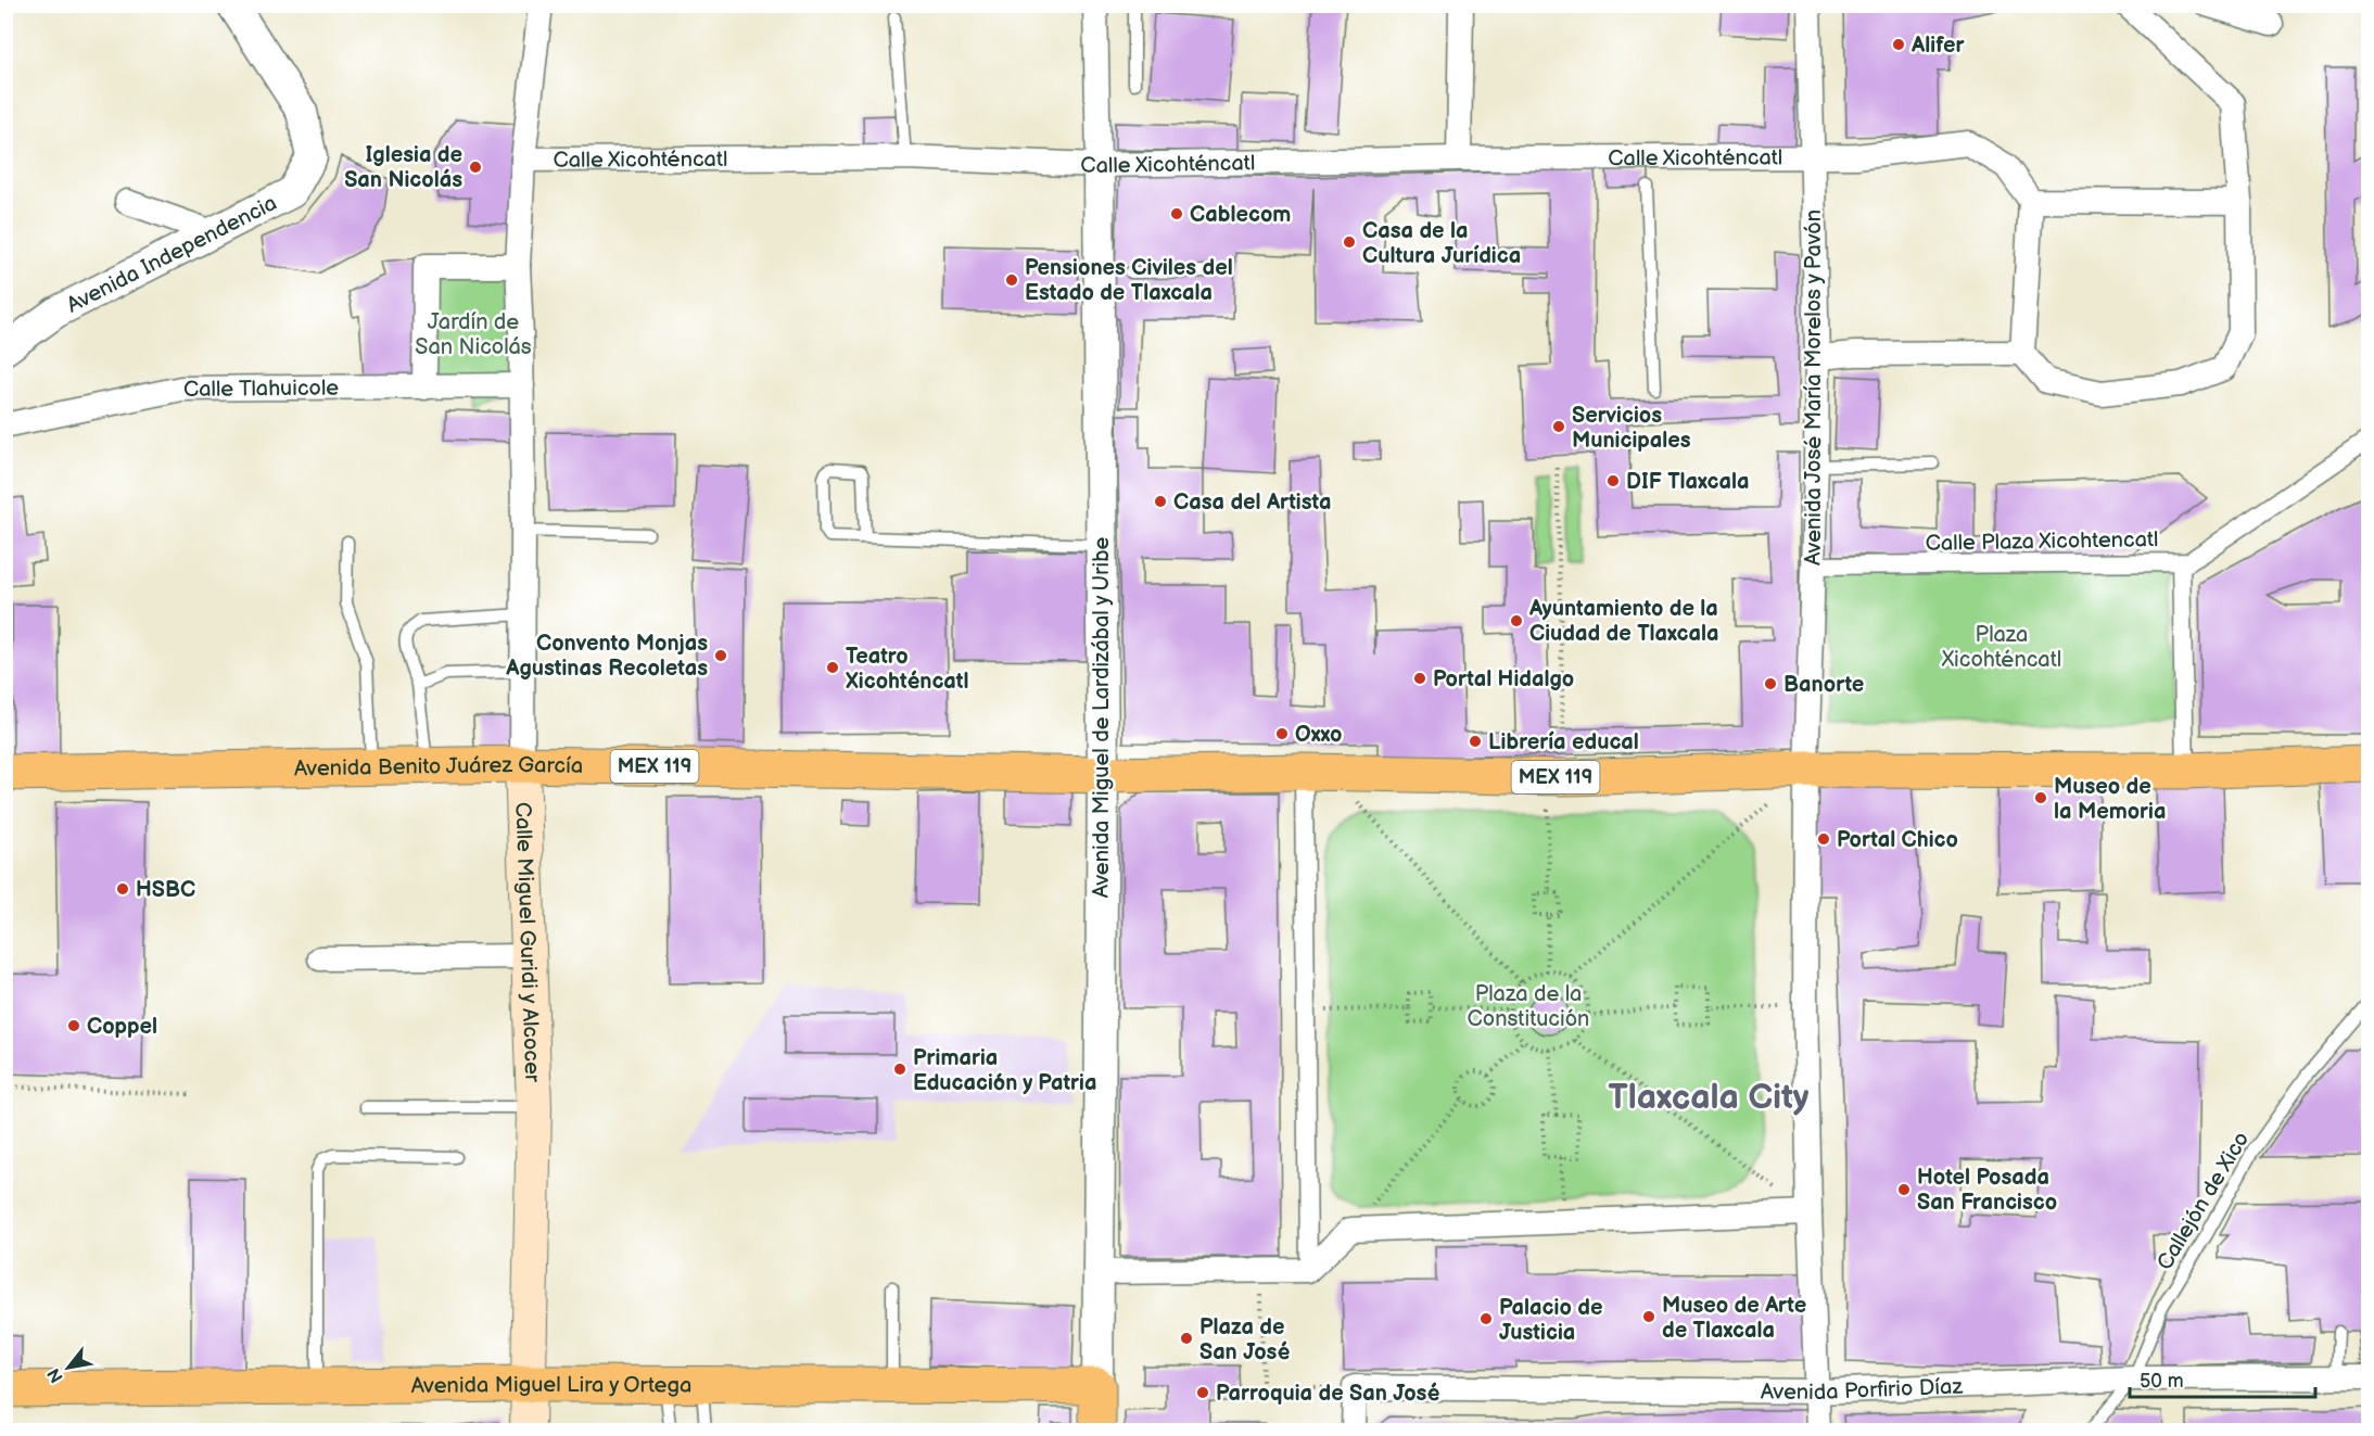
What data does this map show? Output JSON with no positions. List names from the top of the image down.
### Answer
{
  "streets": {
    "main road": [
      "Avenida Miguel de Lardizábal y Uribe",
      "MEX 119",
      "Avenida Benito Juárez García",
      "Calle Miguel Guridi y Alcocer",
      "Avenida Miguel Lira y Ortega"
    ],
    "street": [
      "Calle Xicohténcatl",
      "Avenida Independencia",
      "Avenida José María Morelos y Pavón",
      "Calle Tlahuicole",
      "Calle Plaza Xicohtencatl",
      "Avenida Porfirio Díaz"
    ],
    "lane": ["Callejón de Xico"]
  },
  "crossings": [
    ["Calle Xicohténcatl", "Avenida José María Morelos y Pavón"],
    ["Calle Xicohténcatl", "Avenida Miguel de Lardizábal y Uribe"],
    ["Calle Xicohténcatl", "Calle Miguel Guridi y Alcocer"],
    ["Avenida José María Morelos y Pavón", "Calle Plaza Xicohtencatl"],
    ["Avenida José María Morelos y Pavón", "MEX 119"],
    ["Calle Tlahuicole", "Calle Miguel Guridi y Alcocer"],
    ["Calle Plaza Xicohtencatl", "MEX 119"],
    ["Avenida Miguel de Lardizábal y Uribe", "Avenida Benito Juárez García"],
    ["Avenida Miguel de Lardizábal y Uribe", "Avenida Miguel Lira y Ortega"],
    ["MEX 119", "Avenida Benito Juárez García"],
    ["Avenida Benito Juárez García", "Calle Miguel Guridi y Alcocer"],
    ["Calle Miguel Guridi y Alcocer", "Avenida Miguel Lira y Ortega"],
    ["Callejón de Xico", "Avenida Porfirio Díaz"]
  ],
  "districts": ["Tlaxcala City"],
  "parks": ["Jardín de San Nicolás", "Plaza Xicohténcatl", "Plaza de la Constitución"],
  "places": [
    "Alifer",
    "Iglesia de San Nicolás",
    "Cablecom",
    "Casa de la Cultura Jurídica",
    "Pensiones Civiles del Estado de Tlaxcala",
    "Servicios Municipales",
    "DIF Tlaxcala",
    "Casa del Artista",
    "Ayuntamiento de la Ciudad de Tlaxcala",
    "Convento Monjas Agustinas Recoletas",
    "Teatro Xicohténcatl",
    "Portal Hidalgo",
    "Banorte",
    "Oxxo",
    "Librería educal",
    "Museo de la Memoria",
    "Portal Chico",
    "HSBC",
    "Coppel",
    "Primaria Educación y Patria",
    "Hotel Posada San Francisco",
    "Museo de Arte de Tlaxcala",
    "Palacio de Justicia",
    "Plaza de San José",
    "Parroquia de San José"
  ],
  "scale_bar": "50 m",
  "north": "bottom left"
}
